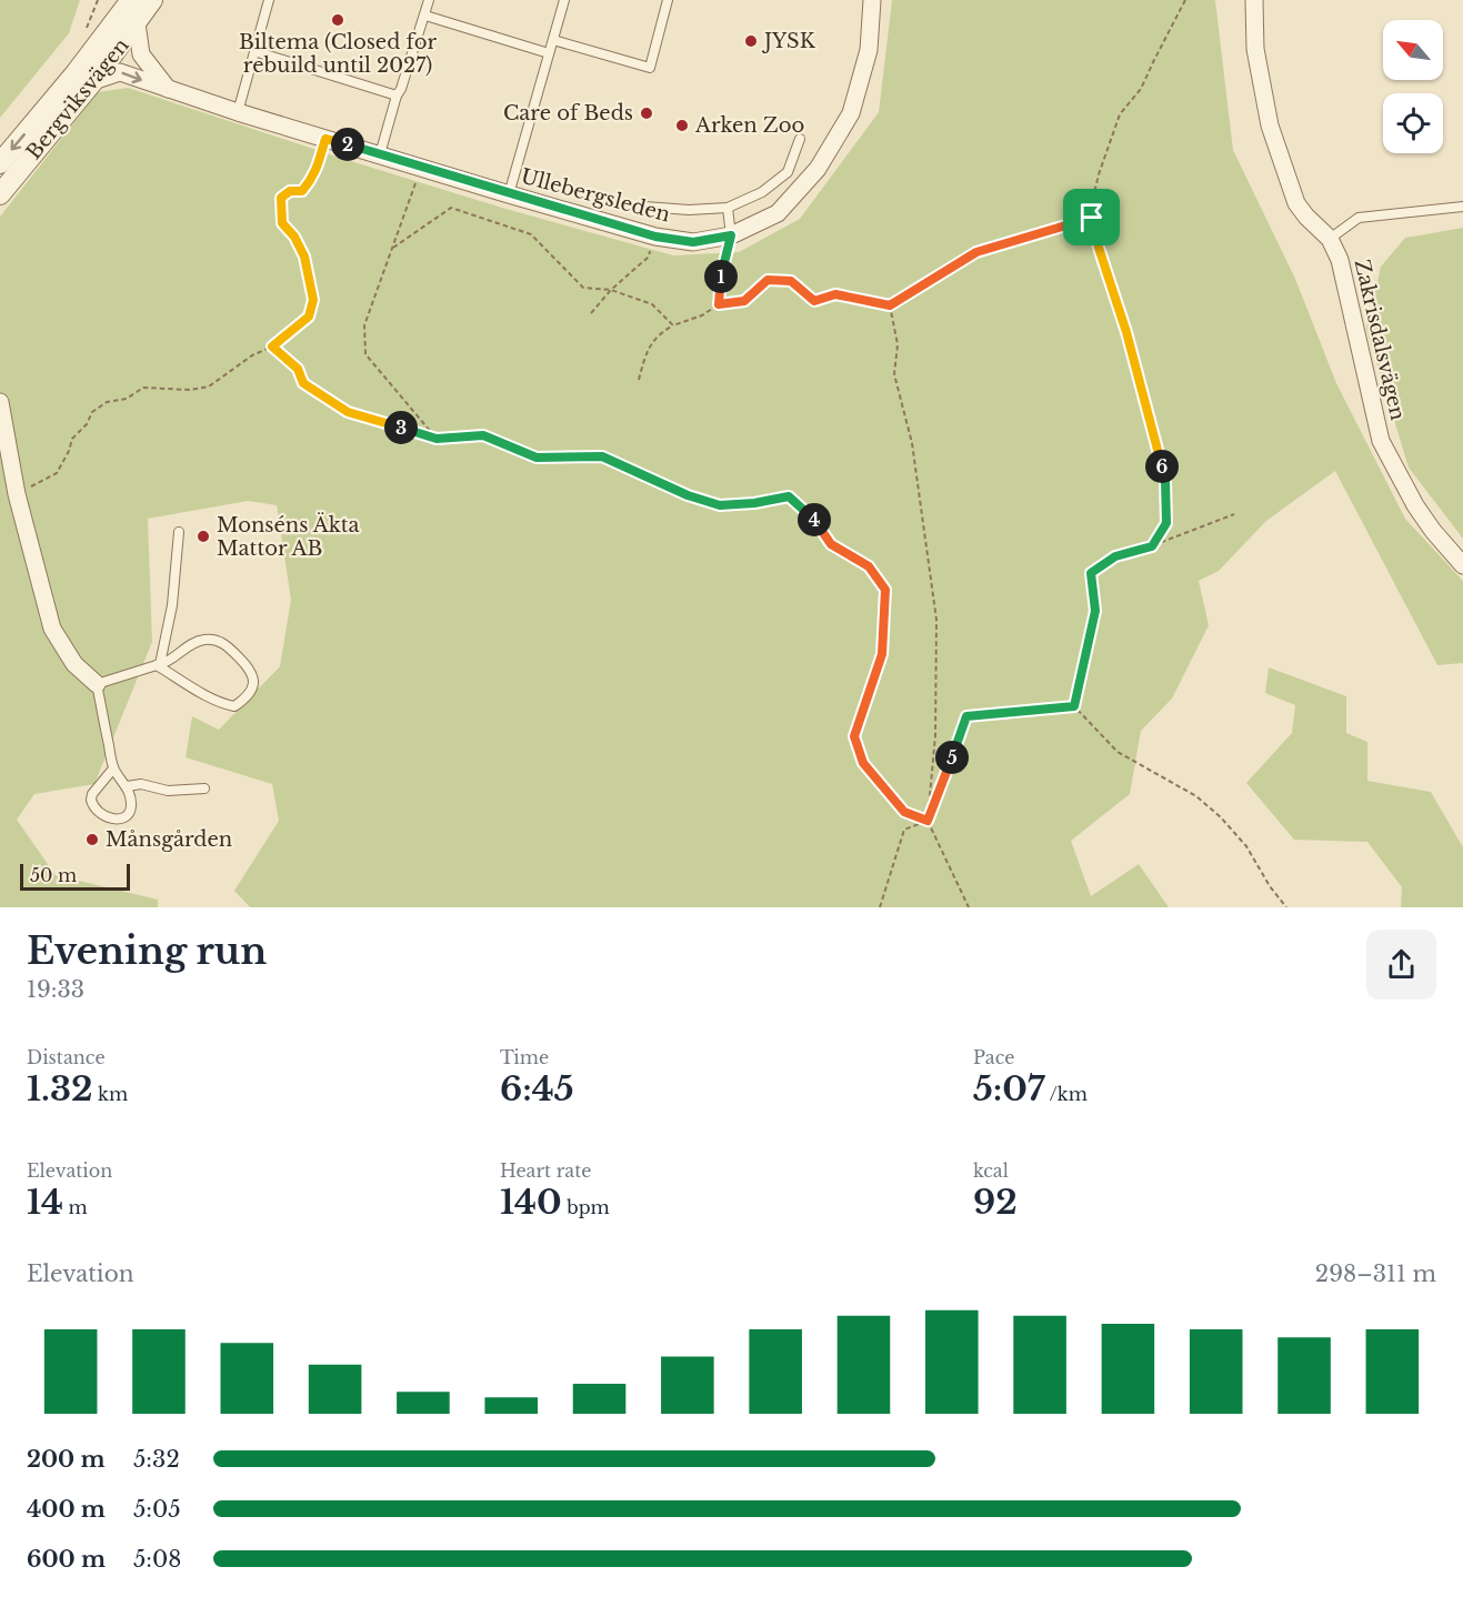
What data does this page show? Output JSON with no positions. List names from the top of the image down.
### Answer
{
  "streets": {
    "street": ["Bergviksvägen", "Ullebergsleden", "Zakrisdalsvägen"]
  },
  "crossings": [
    ["Bergviksvägen", "Ullebergsleden"]
  ],
  "places": [
    "Biltema (Closed for rebuild until 2027)",
    "JYSK",
    "Care of Beds",
    "Arken Zoo",
    "Monséns Äkta Mattor AB",
    "Månsgården"
  ],
  "scale_bar": "50 m",
  "north": "top left",
  "page": {
    "pins": [
      "2",
      "1",
      "3",
      "6",
      "4",
      "5"
    ],
    "scale": "50 m",
    "heading": ["Evening run", "19:33"],
    "stats": [
      ["Distance", "1.32 km"],
      ["Time", "6:45"],
      ["Pace", "5:07 /km"],
      ["Elevation", "14 m"],
      ["Heart rate", "140 bpm"],
      ["kcal", "92"]
    ],
    "chart": ["Elevation", "298–311 m"],
    "list": [
      {
        "name": "200 m",
        "note": "5:32"
      },
      {
        "name": "400 m",
        "note": "5:05"
      },
      {
        "name": "600 m",
        "note": "5:08"
      }
    ]
  }
}
